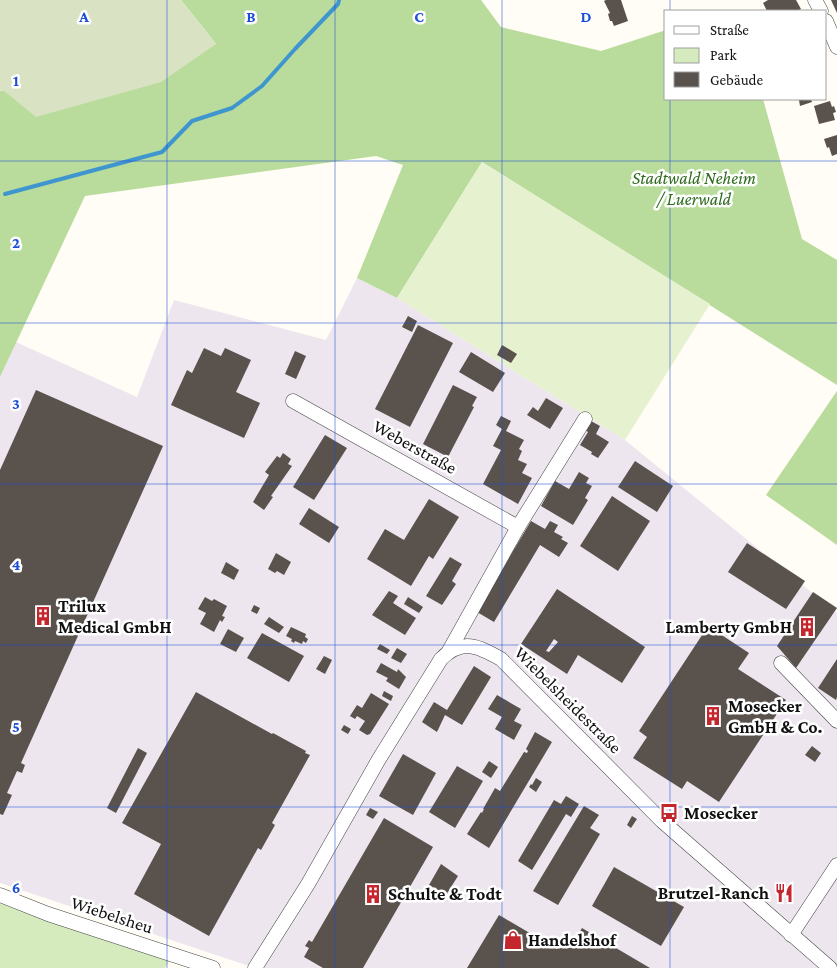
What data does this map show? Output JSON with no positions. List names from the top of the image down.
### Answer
{
  "streets": {
    "street": ["Weberstraße", "Wiebelsheidestraße", "Wiebelsheu"]
  },
  "parks": ["Stadtwald Neheim / Luerwald"],
  "places": {
    "building": [
      "Trilux Medical GmbH",
      "Lamberty GmbH",
      "Mosecker GmbH & Co.",
      "Schulte & Todt"
    ],
    "bus stop": ["Mosecker"],
    "restaurant": ["Brutzel-Ranch"],
    "shop": ["Handelshof"]
  },
  "legend": ["Straße", "Park", "Gebäude"],
  "grid": {
    "columns": [
      "A",
      "B",
      "C",
      "D"
    ],
    "rows": [
      "1",
      "2",
      "3",
      "4",
      "5",
      "6"
    ]
  }
}
